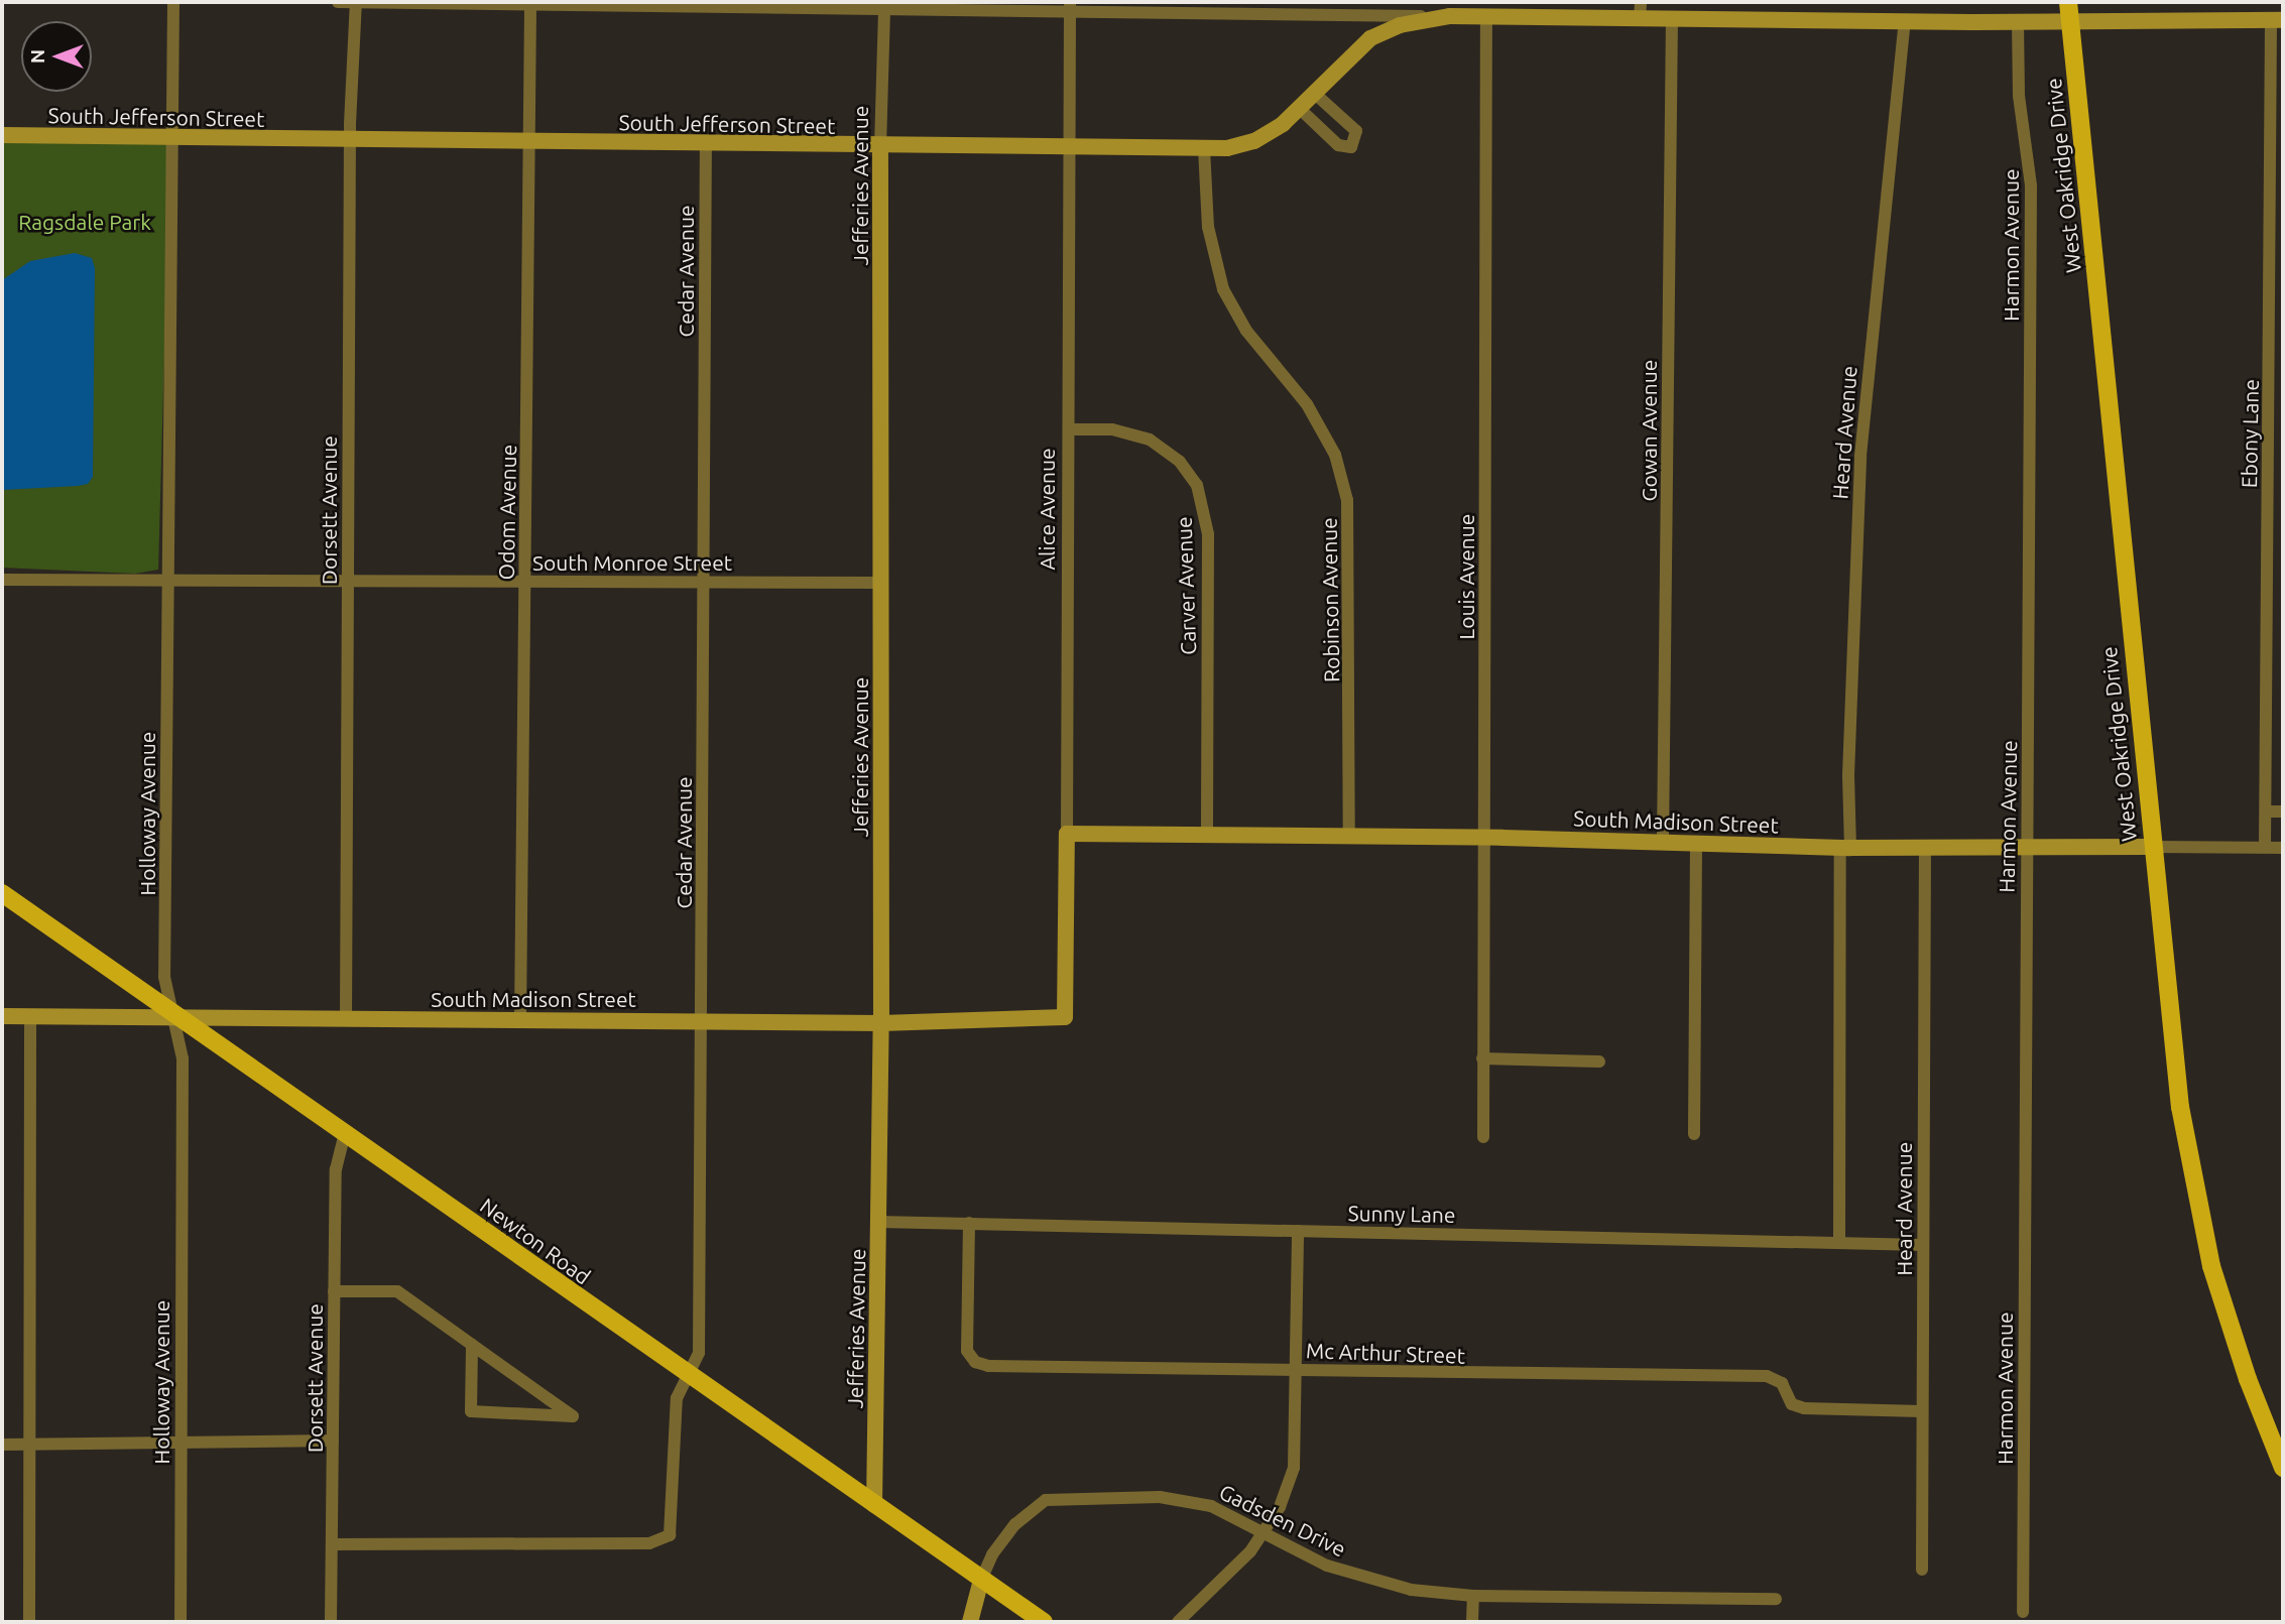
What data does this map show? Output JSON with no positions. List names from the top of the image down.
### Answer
{
  "streets": {
    "main road": ["West Oakridge Drive", "Newton Road"],
    "street": [
      "South Jefferson Street",
      "Jefferies Avenue",
      "Harmon Avenue",
      "Cedar Avenue",
      "Gowan Avenue",
      "Heard Avenue",
      "Ebony Lane",
      "Alice Avenue",
      "Dorsett Avenue",
      "Odom Avenue",
      "South Monroe Street",
      "Louis Avenue",
      "Carver Avenue",
      "Robinson Avenue",
      "Holloway Avenue",
      "South Madison Street",
      "Sunny Lane",
      "Mc Arthur Street",
      "Gadsden Drive"
    ]
  },
  "crossings": [
    ["South Jefferson Street", "West Oakridge Drive"],
    ["South Jefferson Street", "Jefferies Avenue"],
    ["South Jefferson Street", "Harmon Avenue"],
    ["South Jefferson Street", "Cedar Avenue"],
    ["South Jefferson Street", "Gowan Avenue"],
    ["South Jefferson Street", "Heard Avenue"],
    ["South Jefferson Street", "Ebony Lane"],
    ["South Jefferson Street", "Alice Avenue"],
    ["South Jefferson Street", "Dorsett Avenue"],
    ["South Jefferson Street", "Odom Avenue"],
    ["South Jefferson Street", "Louis Avenue"],
    ["South Jefferson Street", "Robinson Avenue"],
    ["South Jefferson Street", "Holloway Avenue"],
    ["West Oakridge Drive", "South Madison Street"],
    ["Jefferies Avenue", "South Monroe Street"],
    ["Jefferies Avenue", "South Madison Street"],
    ["Jefferies Avenue", "Sunny Lane"],
    ["Jefferies Avenue", "Newton Road"],
    ["Harmon Avenue", "South Madison Street"],
    ["Cedar Avenue", "Dorsett Avenue"],
    ["Cedar Avenue", "South Monroe Street"],
    ["Cedar Avenue", "South Madison Street"],
    ["Cedar Avenue", "Newton Road"],
    ["Gowan Avenue", "South Madison Street"],
    ["Heard Avenue", "South Madison Street"],
    ["Heard Avenue", "Sunny Lane"],
    ["Heard Avenue", "Mc Arthur Street"],
    ["Ebony Lane", "South Madison Street"],
    ["Alice Avenue", "Carver Avenue"],
    ["Alice Avenue", "South Madison Street"],
    ["Dorsett Avenue", "South Monroe Street"],
    ["Dorsett Avenue", "South Madison Street"],
    ["Dorsett Avenue", "Newton Road"],
    ["Odom Avenue", "South Monroe Street"],
    ["Odom Avenue", "South Madison Street"],
    ["South Monroe Street", "Holloway Avenue"],
    ["Louis Avenue", "South Madison Street"],
    ["Carver Avenue", "South Madison Street"],
    ["Robinson Avenue", "South Madison Street"],
    ["Holloway Avenue", "South Madison Street"],
    ["Holloway Avenue", "Newton Road"],
    ["South Madison Street", "Newton Road"],
    ["Sunny Lane", "Mc Arthur Street"],
    ["Newton Road", "Gadsden Drive"]
  ],
  "parks": ["Ragsdale Park"],
  "north": "left"
}
